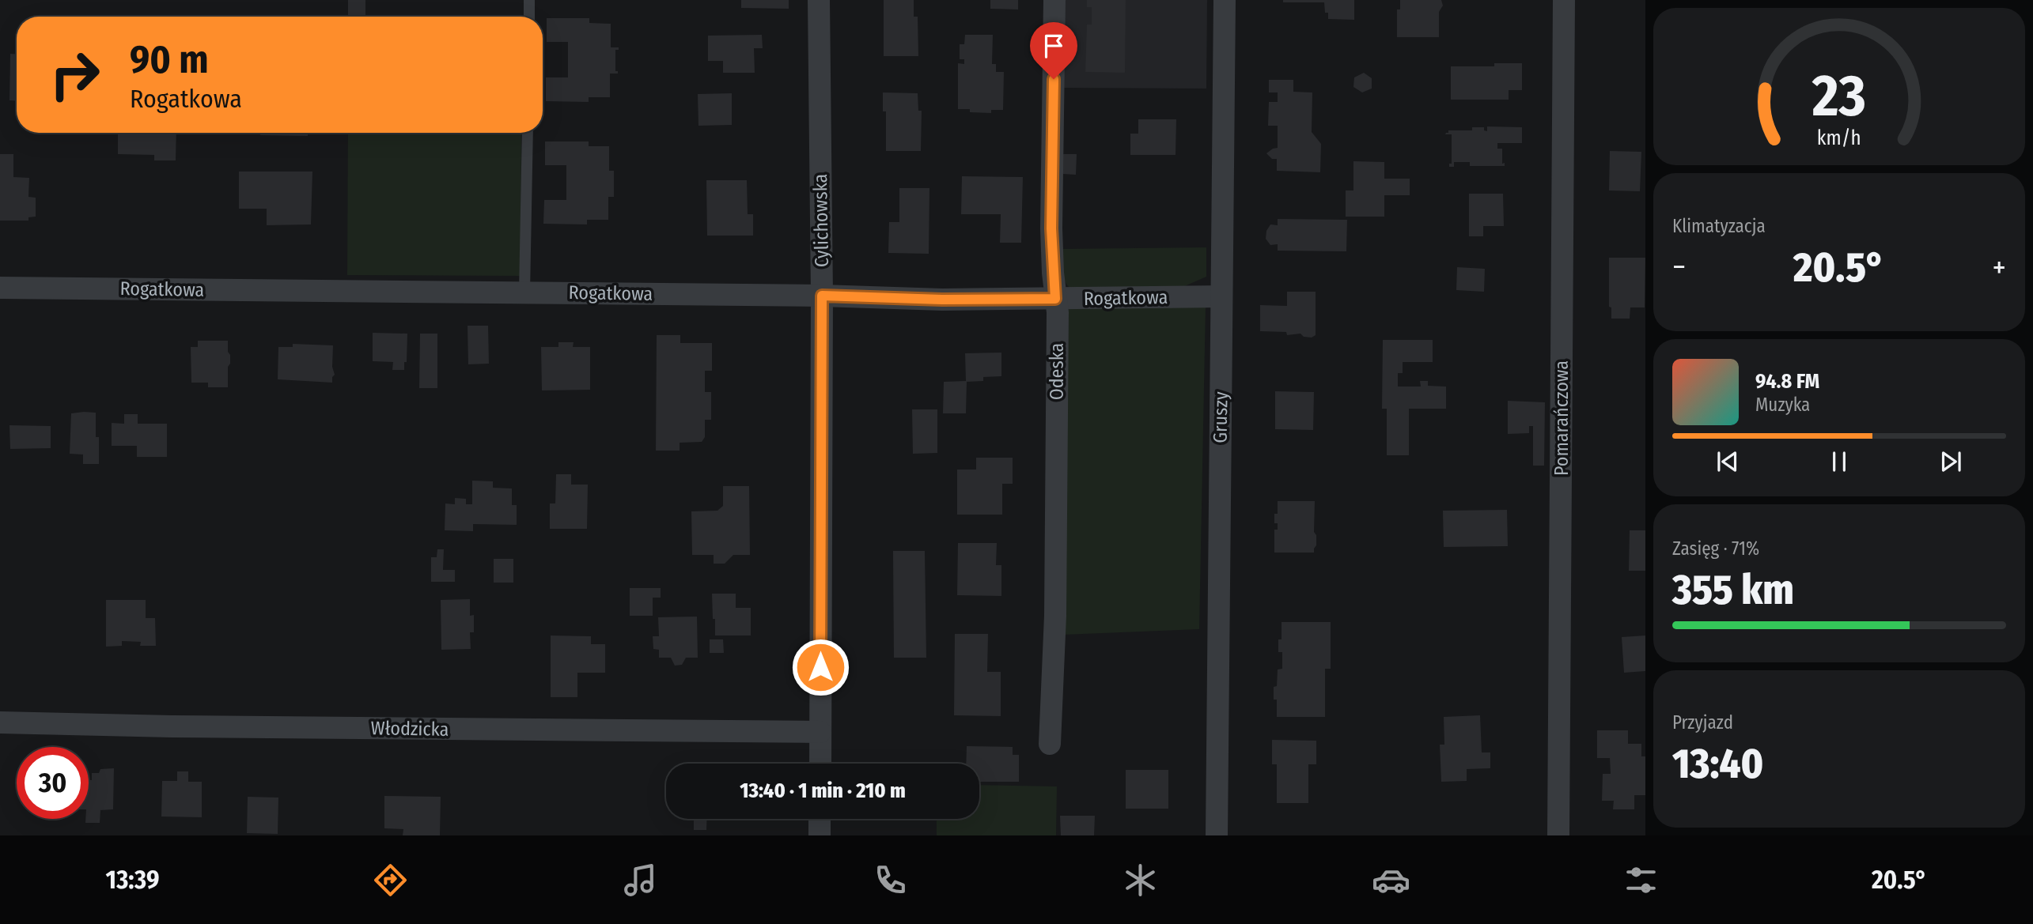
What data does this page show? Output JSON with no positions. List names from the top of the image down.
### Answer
{
  "streets": {
    "street": [
      "Cylichowska",
      "Rogatkowa",
      "Odeska",
      "Gruszy",
      "Pomarańczowa",
      "Włodzicka"
    ]
  },
  "crossings": [
    ["Cylichowska", "Rogatkowa"],
    ["Cylichowska", "Włodzicka"],
    ["Rogatkowa", "Odeska"],
    ["Rogatkowa", "Gruszy"]
  ],
  "page": {
    "turn": ["90 m", "Rogatkowa"],
    "tile": [
      "Klimatyzacja",
      ["Zasięg · 71%", "355 km"],
      ["Przyjazd", "13:40"]
    ],
    "heat": ["−", "20.5°", "+"],
    "song": ["94.8 FM", "Muzyka"],
    "limit": "30",
    "trip": "13:40 · 1 min · 210 m",
    "tabs": ["13:39", "20.5°"],
    "gauge": ["23", "km/h"]
  }
}
